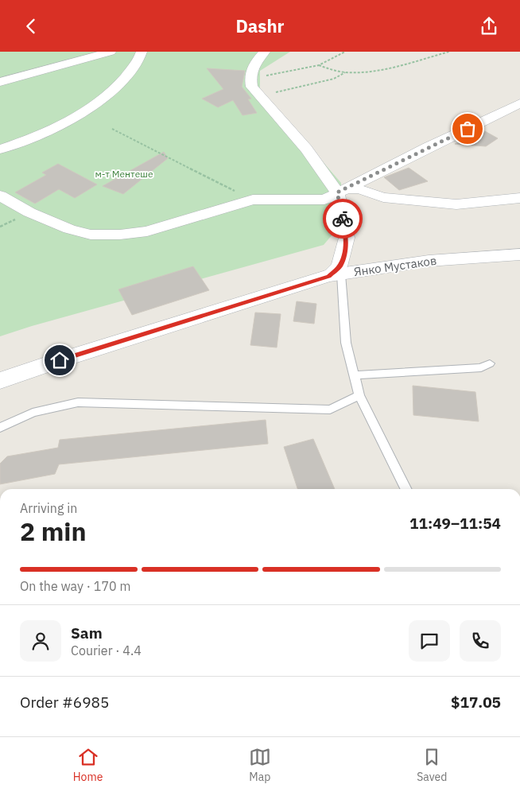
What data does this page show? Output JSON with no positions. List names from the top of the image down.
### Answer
{
  "streets": {
    "street": ["Янко Мустаков"]
  },
  "parks": ["м-т Ментeше"],
  "page": {
    "header": "Dashr",
    "heading": ["2 min", "Arriving in", "11:49–11:54"],
    "panel": [
      "Sam",
      "Courier · 4.4",
      "Order #6985",
      "$17.05"
    ],
    "bar": "On the way · 170 m",
    "tabs": ["Home", "Map", "Saved"]
  }
}
